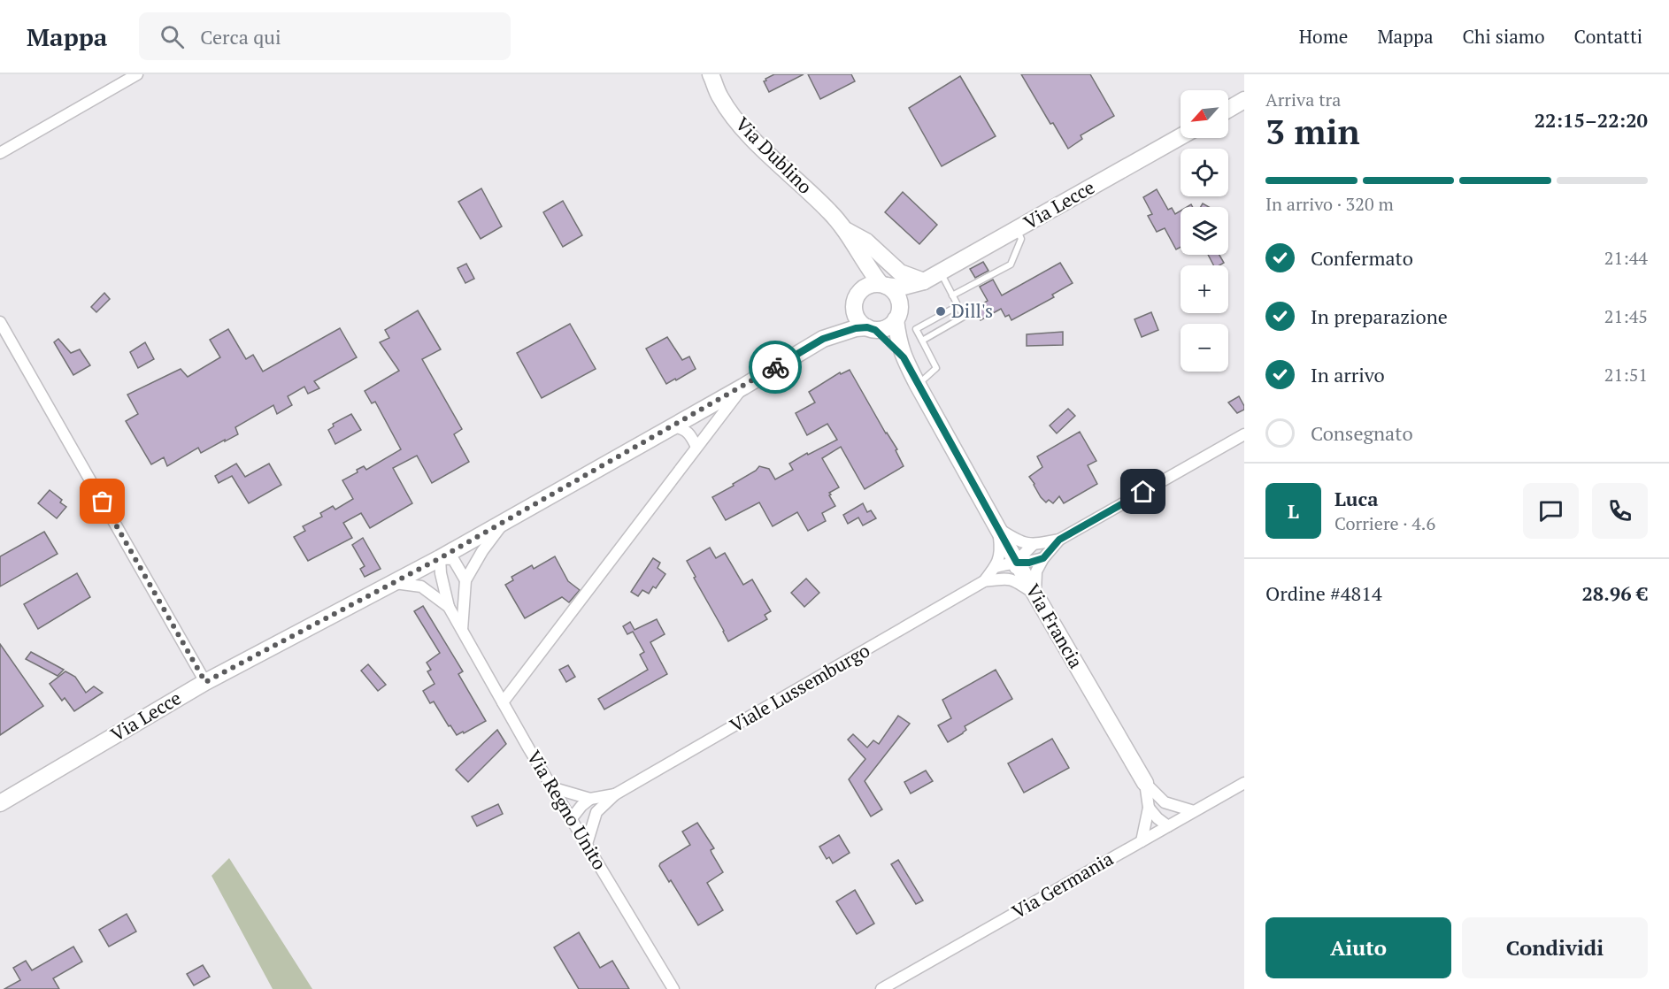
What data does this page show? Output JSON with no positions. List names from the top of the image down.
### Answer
{
  "streets": {
    "main road": ["Via Dublino", "Via Lecce", "Via Francia"],
    "street": ["Viale Lussemburgo", "Via Regno Unito", "Via Germania"]
  },
  "crossings": [
    ["Via Dublino", "Via Lecce"]
  ],
  "places": ["Dill's"],
  "north": "bottom left",
  "page": {
    "header": "Mappa",
    "search": "Cerca qui",
    "nav": [
      "Home",
      "Mappa",
      "Chi siamo",
      "Contatti"
    ],
    "heading": ["3 min", "Arriva tra", "22:15–22:20"],
    "panel": [
      "Luca",
      "Corriere · 4.6",
      "Ordine #4814",
      "28.96 €"
    ],
    "map_buttons": ["+", "−"],
    "bar": "In arrivo · 320 m",
    "list": [
      ["Confermato", "21:44"],
      ["In preparazione", "21:45"],
      ["In arrivo", "21:51"],
      "Consegnato"
    ],
    "round": "L",
    "buttons": ["Aiuto", "Condividi"]
  }
}
